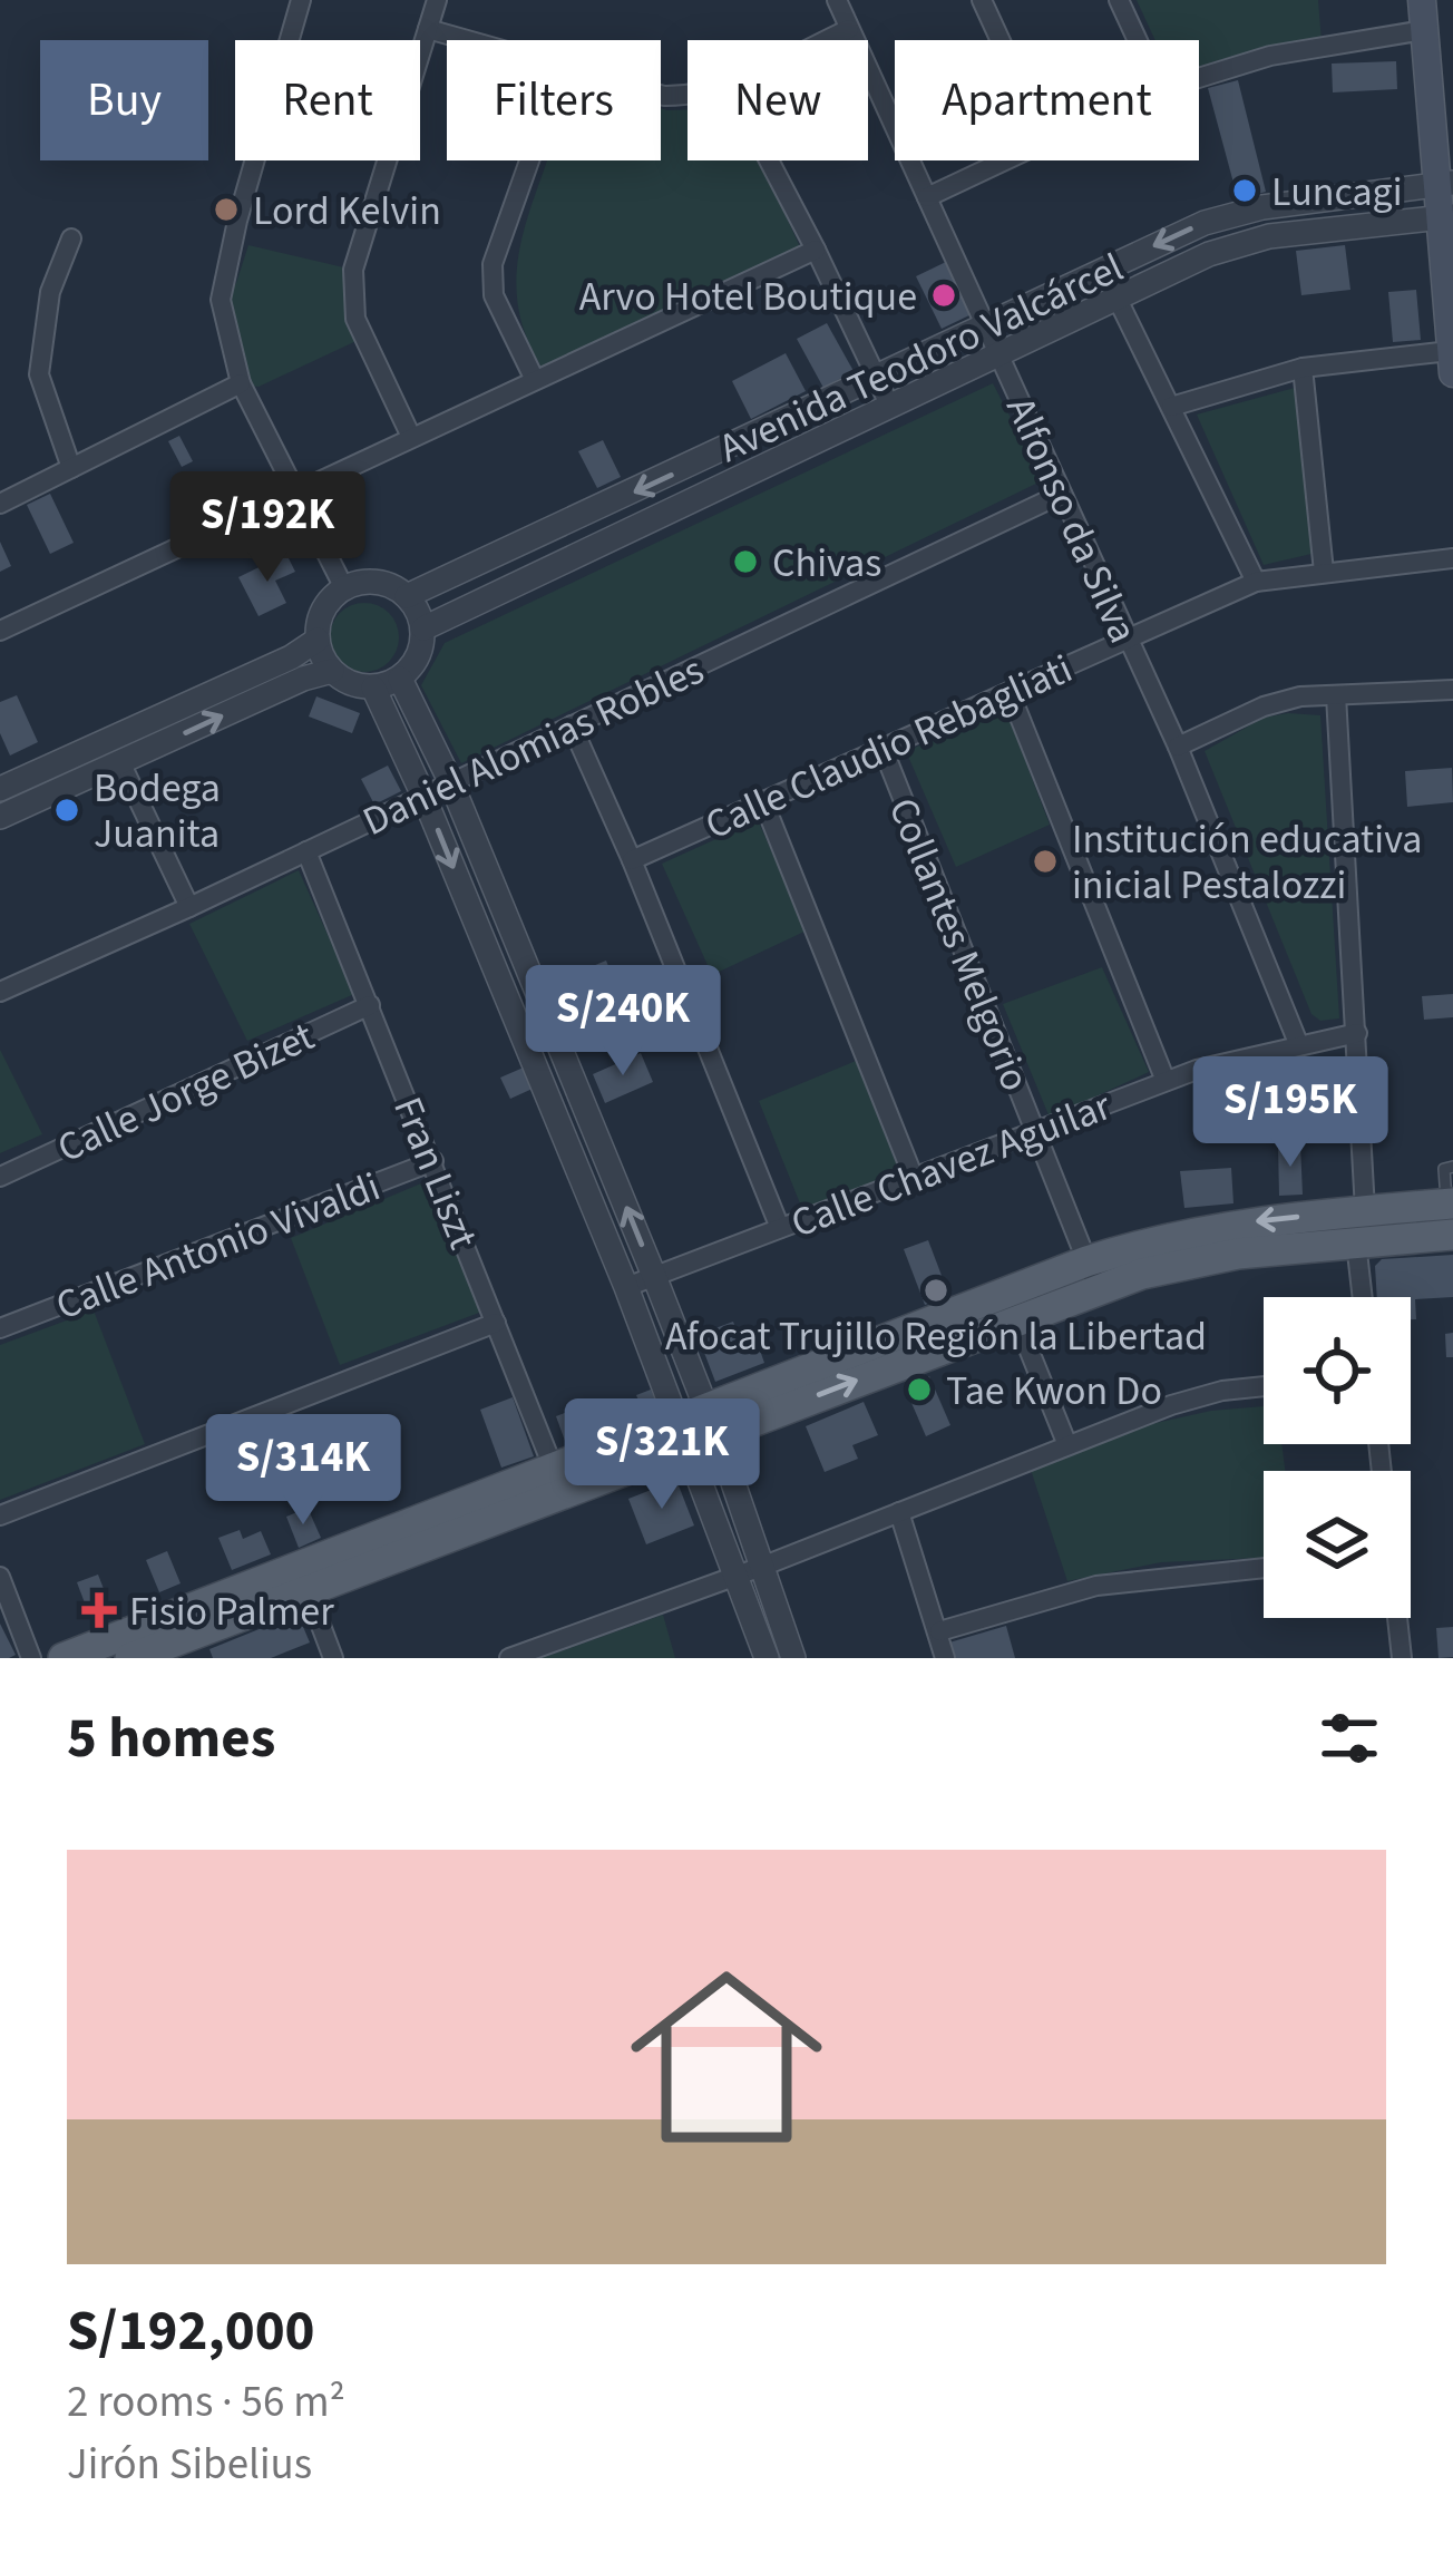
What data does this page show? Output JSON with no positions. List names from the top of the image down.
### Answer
{
  "streets": {
    "street": [
      "Avenida Teodoro Valcárcel",
      "Alfonso da Silva",
      "Daniel Alomias Robles",
      "Calle Claudio Rebagliati",
      "Collantes Melgorio",
      "Calle Jorge Bizet",
      "Calle Chavez Aguilar",
      "Fran Liszt",
      "Calle Antonio Vivaldi"
    ]
  },
  "crossings": [
    ["Avenida Teodoro Valcárcel", "Alfonso da Silva"],
    ["Alfonso da Silva", "Daniel Alomias Robles"],
    ["Alfonso da Silva", "Calle Claudio Rebagliati"],
    ["Alfonso da Silva", "Calle Chavez Aguilar"],
    ["Daniel Alomias Robles", "Fran Liszt"],
    ["Calle Claudio Rebagliati", "Collantes Melgorio"],
    ["Collantes Melgorio", "Calle Chavez Aguilar"],
    ["Calle Jorge Bizet", "Fran Liszt"],
    ["Fran Liszt", "Calle Antonio Vivaldi"]
  ],
  "places": {
    "other": [
      "Luncagi",
      "Lord Kelvin",
      "Arvo Hotel Boutique",
      "Chivas",
      "Bodega Juanita",
      "Institución educativa inicial Pestalozzi",
      "Afocat Trujillo Región la Libertad",
      "Tae Kwon Do"
    ],
    "health": ["Fisio Palmer"]
  },
  "page": {
    "chip": [
      "Buy",
      "Rent",
      "Filters",
      "New",
      "Apartment"
    ],
    "price": [
      "S/192K",
      "S/240K",
      "S/195K",
      "S/321K",
      "S/314K"
    ],
    "heading": "5 homes",
    "list": [
      {
        "name": "S/192,000",
        "note": "2 rooms · 56 m² · Jirón Sibelius"
      }
    ]
  }
}
